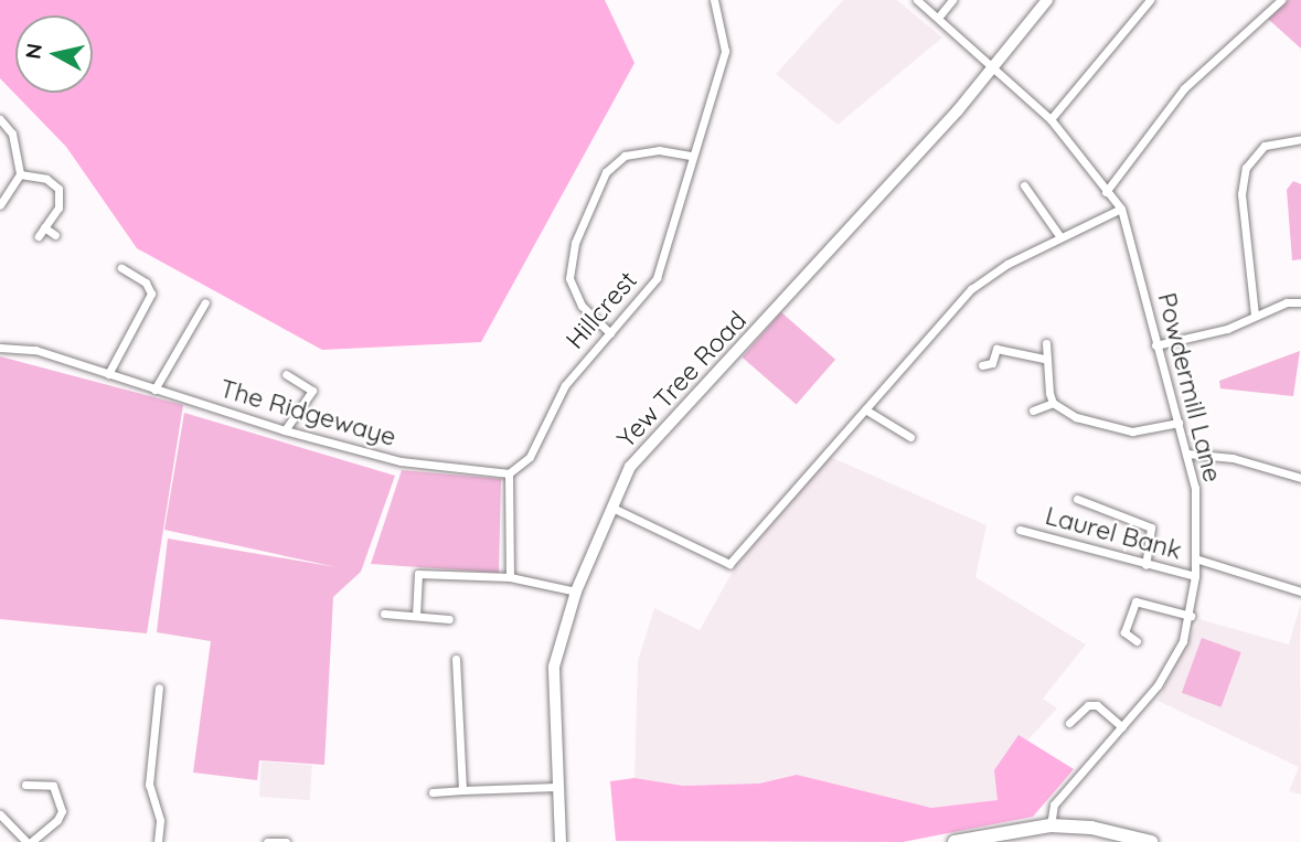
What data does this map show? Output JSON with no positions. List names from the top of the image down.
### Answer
{
  "streets": {
    "street": [
      "Hillcrest",
      "Yew Tree Road",
      "Powdermill Lane",
      "The Ridgewaye",
      "Laurel Bank"
    ]
  },
  "crossings": [
    ["Hillcrest", "The Ridgewaye"],
    ["Yew Tree Road", "Powdermill Lane"],
    ["Powdermill Lane", "Laurel Bank"]
  ],
  "north": "left"
}
